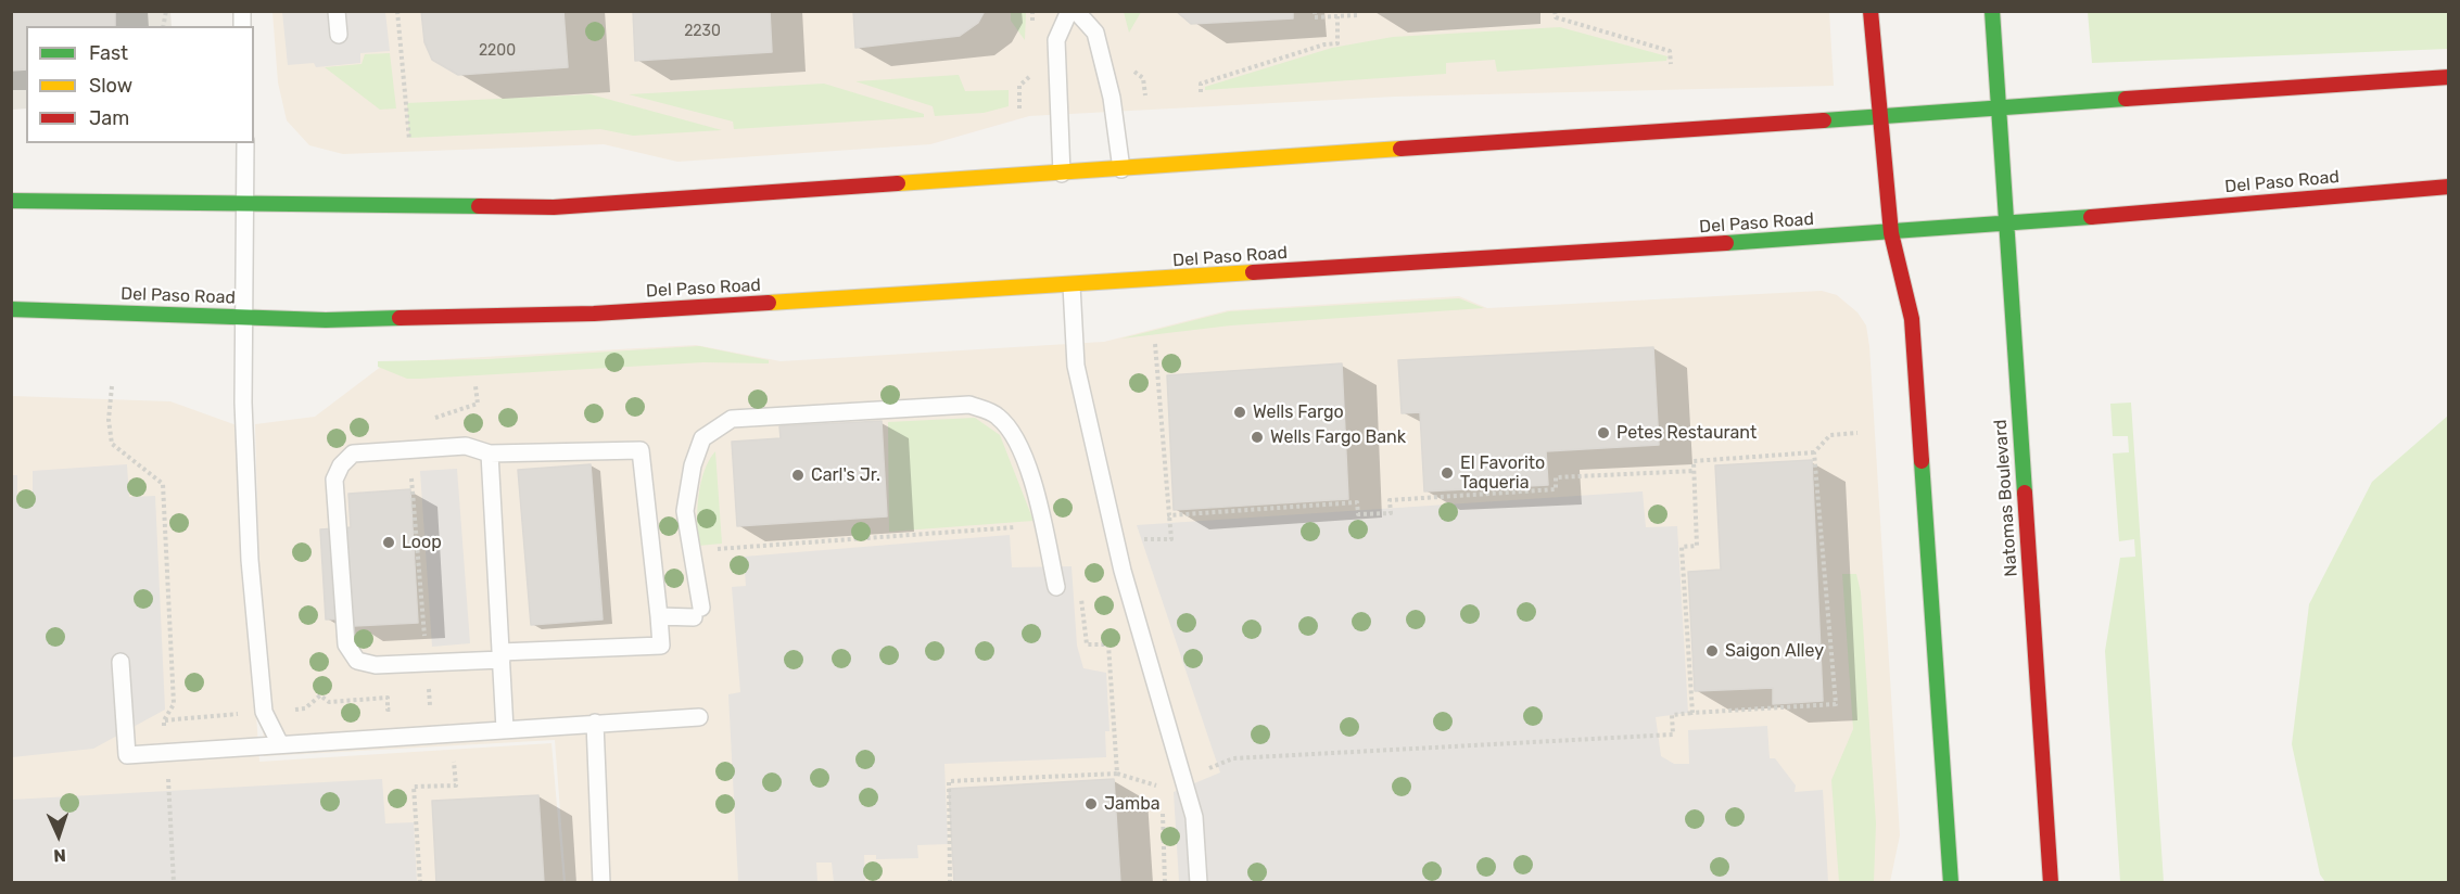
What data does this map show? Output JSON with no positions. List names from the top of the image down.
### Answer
{
  "streets": {
    "main road": ["Del Paso Road", "Natomas Boulevard"]
  },
  "crossings": [
    ["Del Paso Road", "Natomas Boulevard"]
  ],
  "places": [
    "Wells Fargo",
    "Petes Restaurant",
    "Wells Fargo Bank",
    "El Favorito Taqueria",
    "Carl's Jr.",
    "Loop",
    "Saigon Alley",
    "Jamba"
  ],
  "house_numbers": ["2230", "2200"],
  "legend": ["Fast", "Slow", "Jam"],
  "north": "bottom"
}
